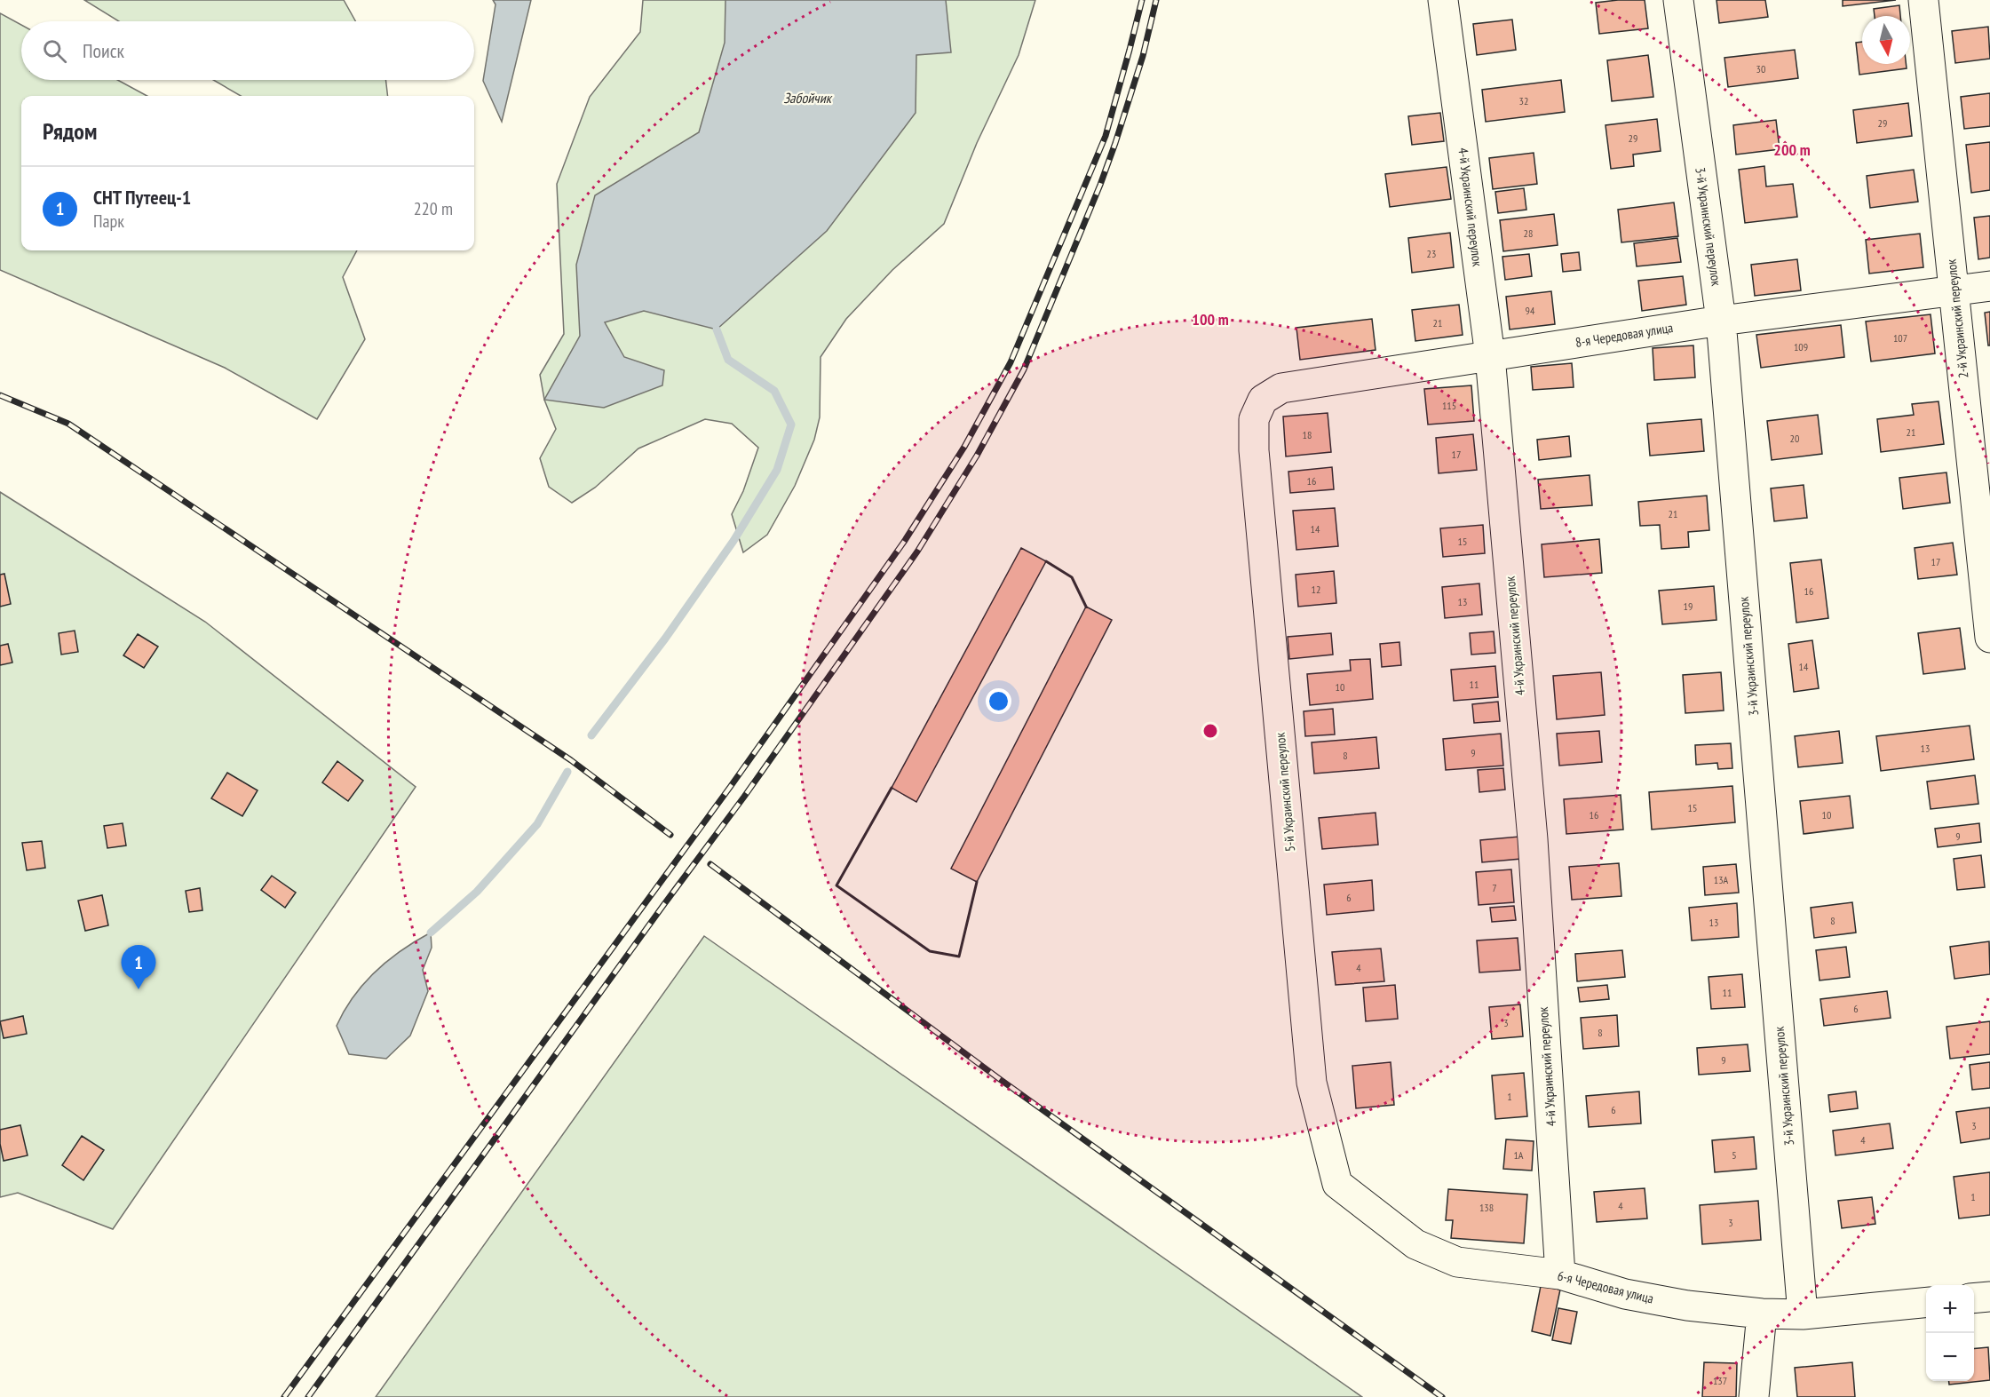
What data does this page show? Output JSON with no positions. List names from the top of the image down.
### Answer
{
  "streets": {
    "street": [
      "4-й Украинский переулок",
      "3-й Украинский переулок",
      "2-й Украинский переулок",
      "8-я Чередовая улица",
      "5-й Украинский переулок",
      "6-я Чередовая улица"
    ]
  },
  "crossings": [
    ["4-й Украинский переулок", "8-я Чередовая улица"],
    ["4-й Украинский переулок", "6-я Чередовая улица"],
    ["3-й Украинский переулок", "8-я Чередовая улица"],
    ["3-й Украинский переулок", "6-я Чередовая улица"],
    ["2-й Украинский переулок", "8-я Чередовая улица"],
    ["8-я Чередовая улица", "5-й Украинский переулок"],
    ["5-й Украинский переулок", "6-я Чередовая улица"]
  ],
  "water": ["Забойчик"],
  "house_numbers": [
    "30",
    "32",
    "29",
    "29",
    "28",
    "23",
    "94",
    "21",
    "107",
    "109",
    "115",
    "21",
    "18",
    "20",
    "17",
    "16",
    "21",
    "14",
    "15",
    "17",
    "12",
    "16",
    "13",
    "19",
    "14",
    "11",
    "10",
    "13",
    "9",
    "8",
    "15",
    "16",
    "10",
    "9",
    "13А",
    "7",
    "6",
    "8",
    "13",
    "4",
    "11",
    "6",
    "3",
    "8",
    "9",
    "1",
    "6",
    "3",
    "4",
    "1А",
    "5",
    "1",
    "4",
    "138",
    "3",
    "137"
  ],
  "north": "bottom",
  "page": {
    "search": "Поиск",
    "heading": "Рядом",
    "list": [
      {
        "mark": "1",
        "name": "СНТ Путеец-1",
        "note": "Парк",
        "value": "220 m"
      }
    ],
    "pins": "1",
    "map_buttons": ["+", "−"]
  },
  "rings": ["200 m", "100 m"]
}
